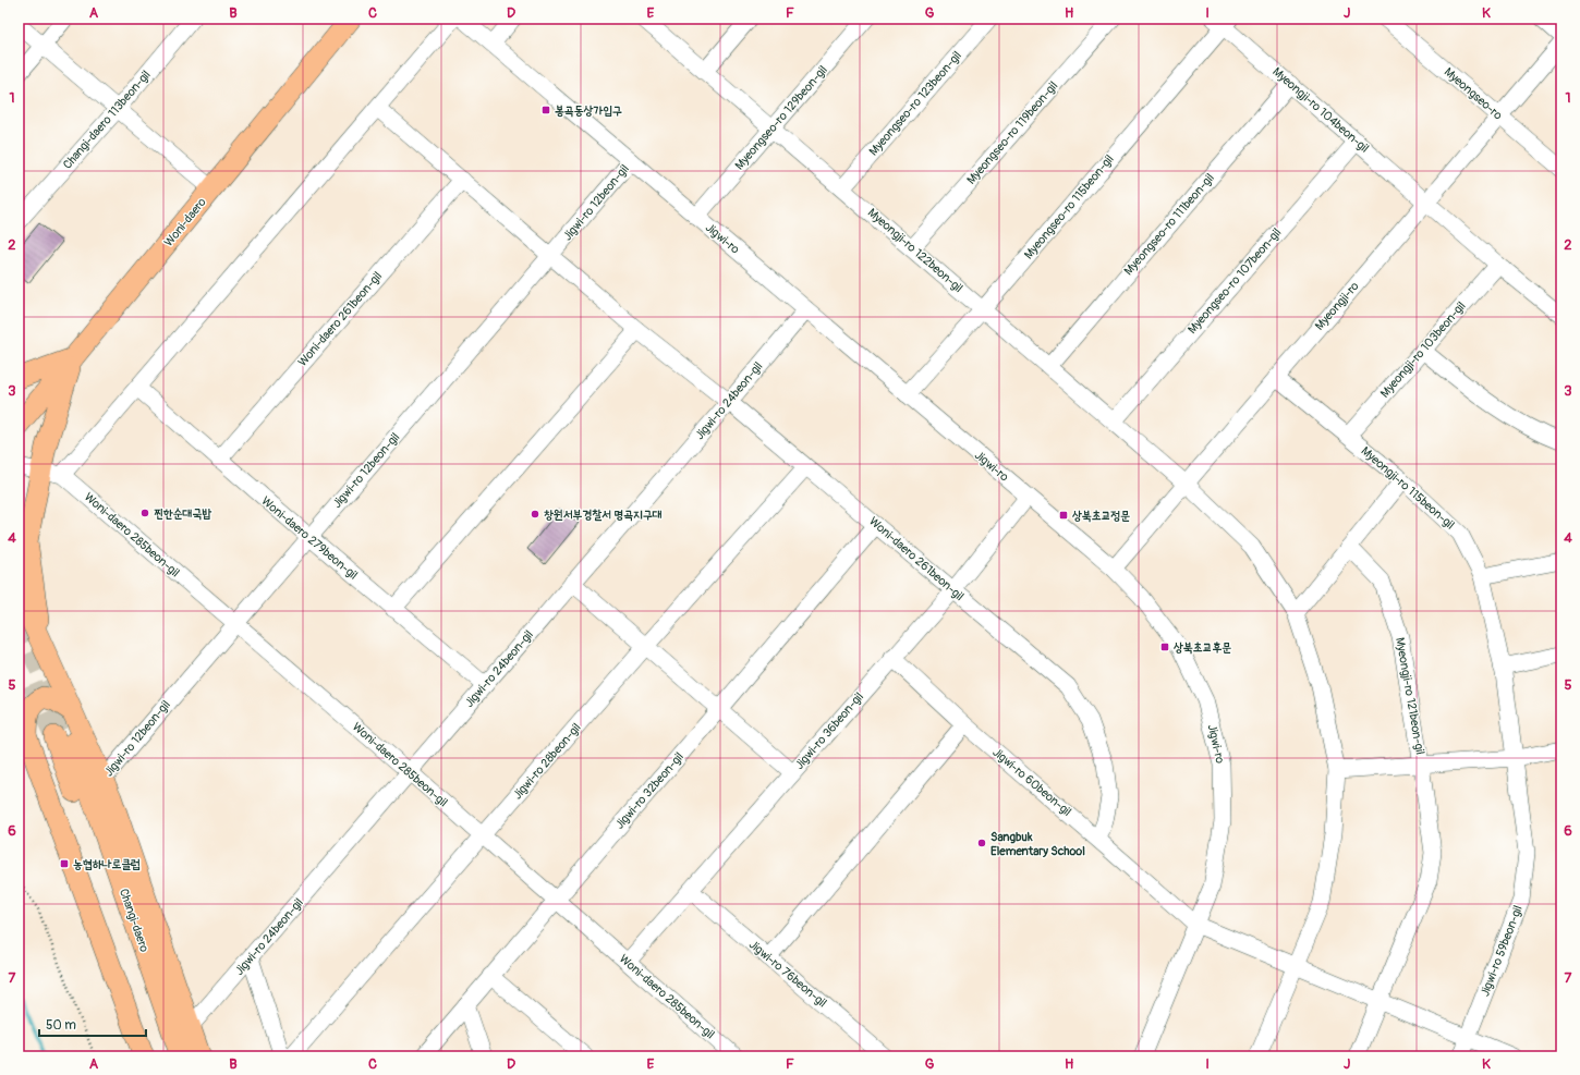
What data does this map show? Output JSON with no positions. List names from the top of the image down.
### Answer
{
  "streets": {
    "main road": ["Woni-daero", "Changi-daero"],
    "street": [
      "Myeongseo-ro",
      "Myeongseo-ro 123beon-gil",
      "Myeongji-ro 104beon-gil",
      "Myeongseo-ro 129beon-gil",
      "Changi-daero 113beon-gil",
      "Myeongseo-ro 119beon-gil",
      "Jigwi-ro 12beon-gil",
      "Myeongseo-ro 115beon-gil",
      "Myeongseo-ro 111beon-gil",
      "Jigwi-ro",
      "Myeongji-ro 122beon-gil",
      "Myeongseo-ro 107beon-gil",
      "Myeongji-ro",
      "Woni-daero 261beon-gil",
      "Myeongji-ro 103beon-gil",
      "Jigwi-ro 24beon-gil",
      "Myeongji-ro 115beon-gil",
      "Woni-daero 285beon-gil",
      "Woni-daero 279beon-gil",
      "Myeongji-ro 121beon-gil",
      "Jigwi-ro 36beon-gil",
      "Jigwi-ro 28beon-gil",
      "Jigwi-ro 60beon-gil",
      "Jigwi-ro 32beon-gil",
      "Jigwi-ro 59beon-gil",
      "Jigwi-ro 76beon-gil"
    ]
  },
  "crossings": [
    ["Myeongseo-ro", "Myeongji-ro"],
    ["Myeongseo-ro 123beon-gil", "Myeongji-ro 122beon-gil"],
    ["Myeongji-ro 104beon-gil", "Myeongseo-ro 115beon-gil"],
    ["Myeongji-ro 104beon-gil", "Myeongseo-ro 111beon-gil"],
    ["Myeongji-ro 104beon-gil", "Myeongseo-ro 107beon-gil"],
    ["Myeongji-ro 104beon-gil", "Myeongji-ro"],
    ["Myeongseo-ro 129beon-gil", "Jigwi-ro"],
    ["Myeongseo-ro 129beon-gil", "Myeongji-ro 122beon-gil"],
    ["Myeongseo-ro 119beon-gil", "Myeongji-ro 122beon-gil"],
    ["Jigwi-ro 12beon-gil", "Jigwi-ro"],
    ["Jigwi-ro 12beon-gil", "Woni-daero 261beon-gil"],
    ["Jigwi-ro 12beon-gil", "Woni-daero 285beon-gil"],
    ["Jigwi-ro 12beon-gil", "Woni-daero 279beon-gil"],
    ["Myeongseo-ro 115beon-gil", "Jigwi-ro"],
    ["Myeongseo-ro 115beon-gil", "Myeongji-ro 122beon-gil"],
    ["Myeongseo-ro 111beon-gil", "Myeongji-ro 122beon-gil"],
    ["Jigwi-ro", "Myeongji-ro"],
    ["Jigwi-ro", "Jigwi-ro 24beon-gil"],
    ["Jigwi-ro", "Jigwi-ro 36beon-gil"],
    ["Jigwi-ro", "Jigwi-ro 60beon-gil"],
    ["Myeongji-ro 122beon-gil", "Myeongseo-ro 107beon-gil"],
    ["Myeongji-ro 122beon-gil", "Myeongji-ro"],
    ["Myeongji-ro", "Myeongji-ro 115beon-gil"],
    ["Woni-daero 261beon-gil", "Jigwi-ro 24beon-gil"],
    ["Woni-daero 261beon-gil", "Woni-daero 279beon-gil"],
    ["Woni-daero 261beon-gil", "Jigwi-ro 36beon-gil"],
    ["Woni-daero 261beon-gil", "Jigwi-ro 28beon-gil"],
    ["Woni-daero 261beon-gil", "Jigwi-ro 60beon-gil"],
    ["Woni-daero 261beon-gil", "Jigwi-ro 32beon-gil"],
    ["Myeongji-ro 103beon-gil", "Myeongji-ro 115beon-gil"],
    ["Jigwi-ro 24beon-gil", "Woni-daero 285beon-gil"],
    ["Jigwi-ro 24beon-gil", "Woni-daero 279beon-gil"],
    ["Myeongji-ro 115beon-gil", "Jigwi-ro 59beon-gil"],
    ["Woni-daero 285beon-gil", "Jigwi-ro 36beon-gil"],
    ["Woni-daero 285beon-gil", "Jigwi-ro 28beon-gil"],
    ["Woni-daero 285beon-gil", "Jigwi-ro 32beon-gil"],
    ["Jigwi-ro 36beon-gil", "Jigwi-ro 60beon-gil"],
    ["Jigwi-ro 36beon-gil", "Jigwi-ro 76beon-gil"]
  ],
  "places": {
    "transit": [
      "봉곡동상가입구",
      "상북초교정문",
      "상북초교후문",
      "농협하나로클럽"
    ],
    "other": ["찐한순대국밥", "창원서부경찰서 명곡지구대", "Sangbuk Elementary School"]
  },
  "scale_bar": "50 m",
  "grid": {
    "columns": [
      "A",
      "B",
      "C",
      "D",
      "E",
      "F",
      "G",
      "H",
      "I",
      "J",
      "K"
    ],
    "rows": [
      "1",
      "2",
      "3",
      "4",
      "5",
      "6",
      "7"
    ]
  }
}
